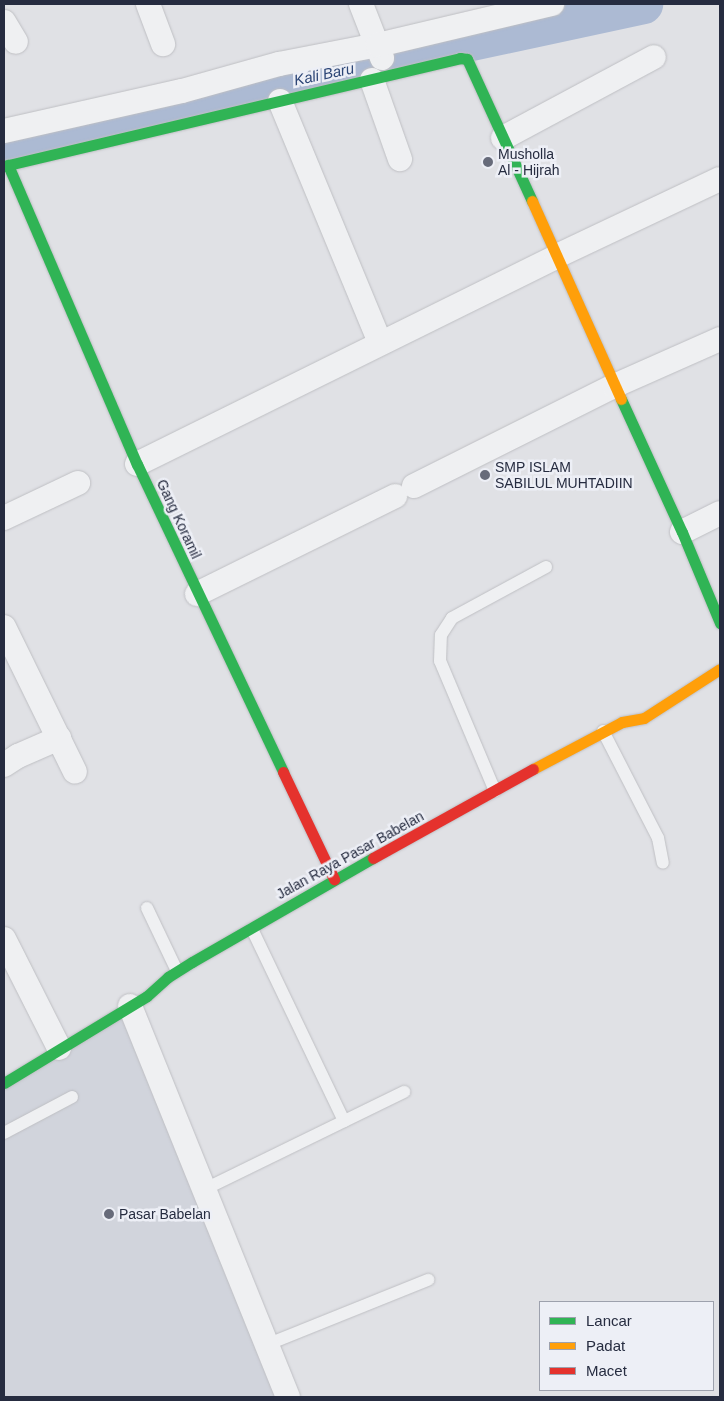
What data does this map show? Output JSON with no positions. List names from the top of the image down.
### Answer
{
  "streets": {
    "street": ["Gang Koramil", "Jalan Raya Pasar Babelan"]
  },
  "crossings": [
    ["Gang Koramil", "Jalan Raya Pasar Babelan"]
  ],
  "water": ["Kali Baru"],
  "places": ["Musholla Al - Hijrah", "SMP ISLAM SABILUL MUHTADIIN", "Pasar Babelan"],
  "legend": ["Lancar", "Padat", "Macet"]
}
